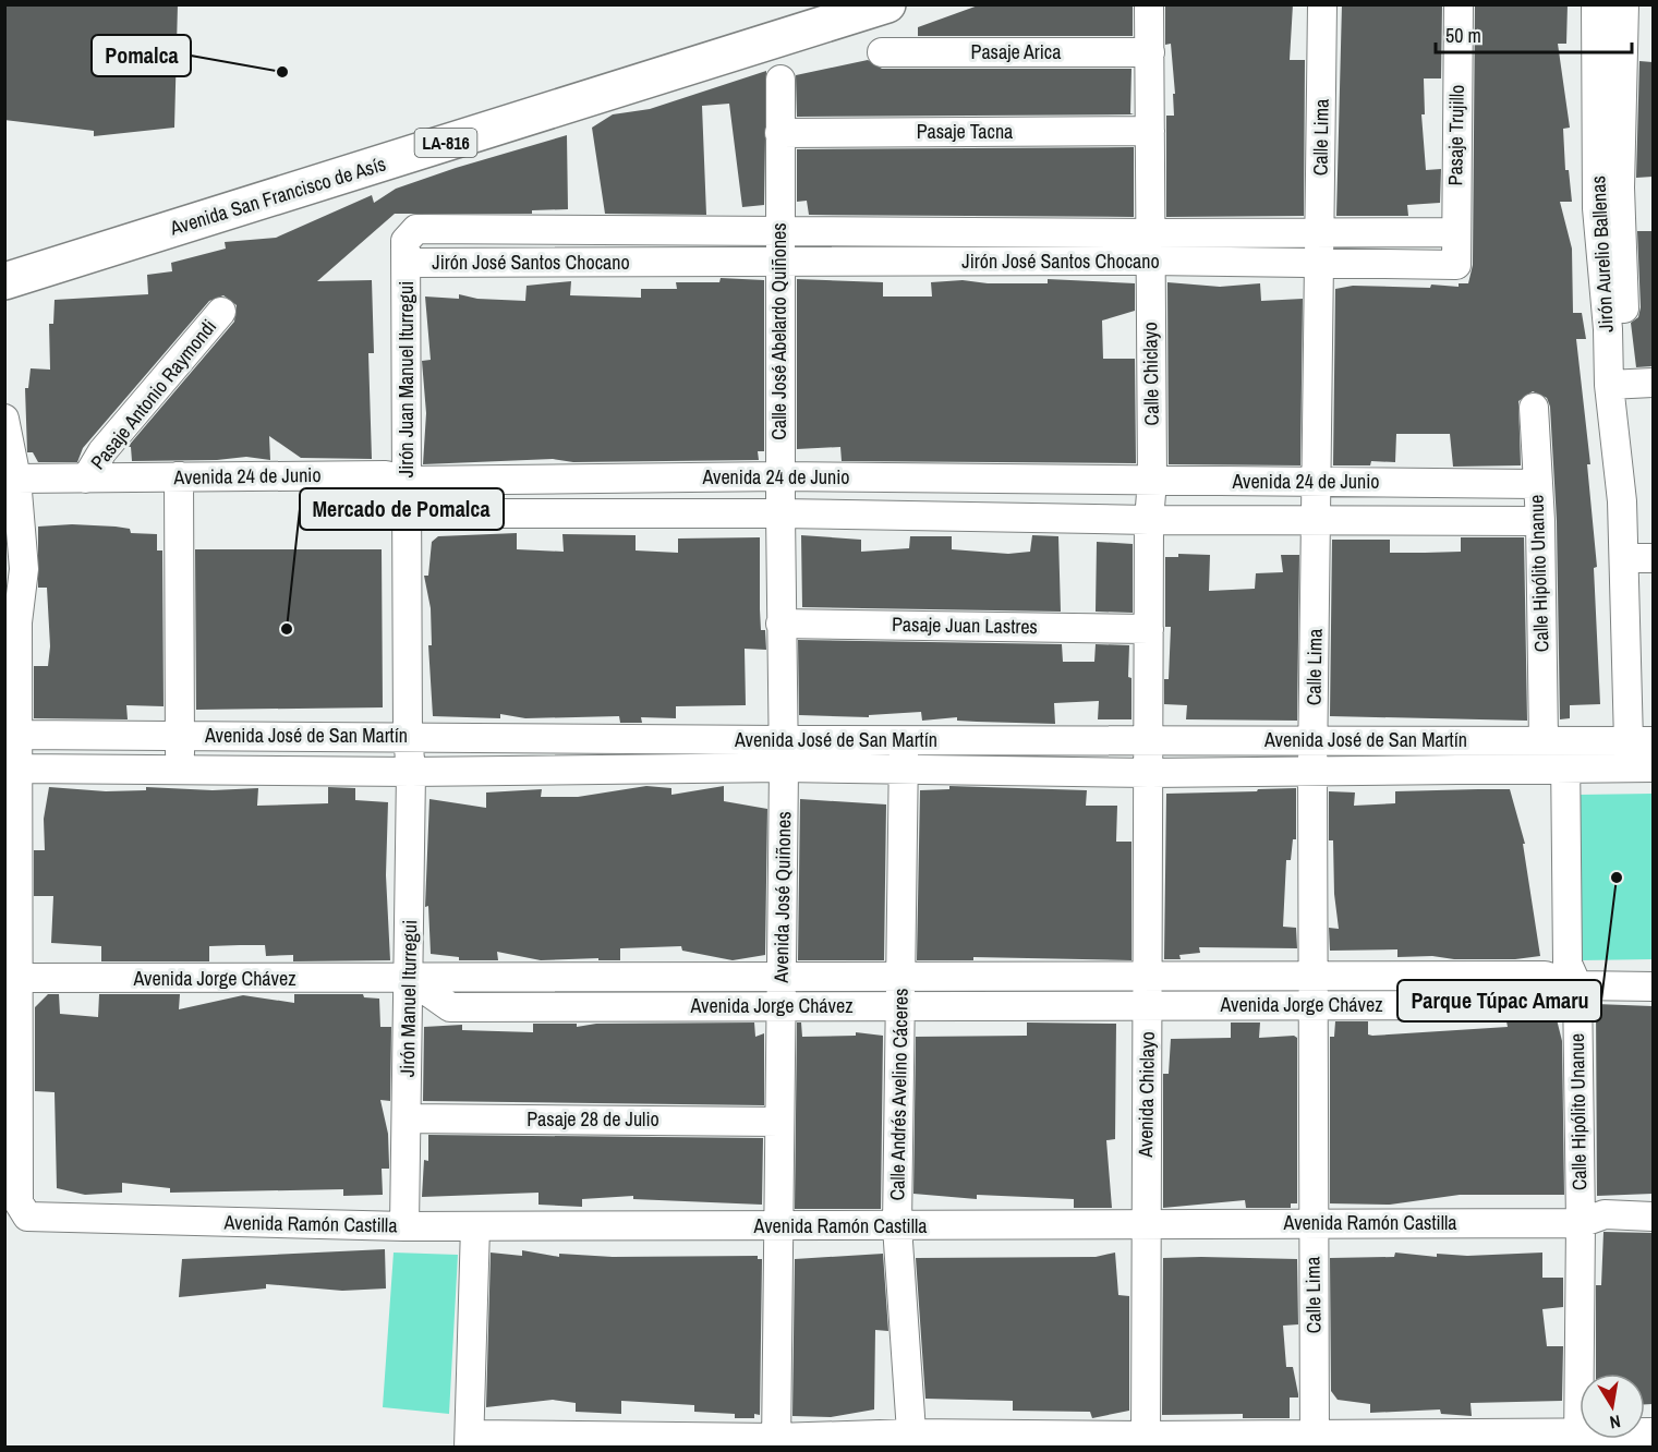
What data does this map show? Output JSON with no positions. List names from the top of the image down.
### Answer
{
  "streets": {
    "highway": ["LA-816", "Avenida San Francisco de Asís"],
    "street": [
      "Pasaje Arica",
      "Pasaje Tacna",
      "Pasaje Trujillo",
      "Calle Lima",
      "Jirón Aurelio Ballenas",
      "Jirón José Santos Chocano",
      "Calle José Abelardo Quiñones",
      "Calle Chiclayo",
      "Jirón Juan Manuel Iturregui",
      "Pasaje Antonio Raymondi",
      "Avenida 24 de Junio",
      "Calle Hipólito Unanue",
      "Pasaje Juan Lastres",
      "Avenida José de San Martín",
      "Avenida José Quiñones",
      "Avenida Jorge Chávez",
      "Jirón Manuel Iturregui",
      "Calle Andrés Avelino Cáceres",
      "Avenida Chiclayo",
      "Pasaje 28 de Julio",
      "Avenida Ramón Castilla"
    ]
  },
  "crossings": [
    ["Pasaje Arica", "Calle Chiclayo"],
    ["Pasaje Tacna", "Calle José Abelardo Quiñones"],
    ["Pasaje Tacna", "Calle Chiclayo"],
    ["Pasaje Trujillo", "Jirón José Santos Chocano"],
    ["Calle Lima", "Jirón José Santos Chocano"],
    ["Calle Lima", "Avenida 24 de Junio"],
    ["Calle Lima", "Avenida José de San Martín"],
    ["Calle Lima", "Avenida Jorge Chávez"],
    ["Calle Lima", "Avenida Ramón Castilla"],
    ["Jirón Aurelio Ballenas", "Avenida José de San Martín"],
    ["Jirón José Santos Chocano", "Calle José Abelardo Quiñones"],
    ["Jirón José Santos Chocano", "Calle Chiclayo"],
    ["Jirón José Santos Chocano", "Jirón Juan Manuel Iturregui"],
    ["Calle José Abelardo Quiñones", "Avenida 24 de Junio"],
    ["Calle José Abelardo Quiñones", "Pasaje Juan Lastres"],
    ["Calle José Abelardo Quiñones", "Avenida José de San Martín"],
    ["Calle José Abelardo Quiñones", "Avenida José Quiñones"],
    ["Calle Chiclayo", "Avenida 24 de Junio"],
    ["Calle Chiclayo", "Pasaje Juan Lastres"],
    ["Calle Chiclayo", "Avenida José de San Martín"],
    ["Calle Chiclayo", "Avenida Chiclayo"],
    ["Jirón Juan Manuel Iturregui", "Avenida 24 de Junio"],
    ["Jirón Juan Manuel Iturregui", "Avenida José de San Martín"],
    ["Jirón Juan Manuel Iturregui", "Jirón Manuel Iturregui"],
    ["Pasaje Antonio Raymondi", "Avenida 24 de Junio"],
    ["Avenida 24 de Junio", "Calle Hipólito Unanue"],
    ["Calle Hipólito Unanue", "Avenida José de San Martín"],
    ["Calle Hipólito Unanue", "Avenida Jorge Chávez"],
    ["Calle Hipólito Unanue", "Avenida Ramón Castilla"],
    ["Avenida José de San Martín", "Avenida José Quiñones"],
    ["Avenida José de San Martín", "Jirón Manuel Iturregui"],
    ["Avenida José de San Martín", "Calle Andrés Avelino Cáceres"],
    ["Avenida José de San Martín", "Avenida Chiclayo"],
    ["Avenida José Quiñones", "Avenida Jorge Chávez"],
    ["Avenida José Quiñones", "Pasaje 28 de Julio"],
    ["Avenida José Quiñones", "Avenida Ramón Castilla"],
    ["Avenida Jorge Chávez", "Jirón Manuel Iturregui"],
    ["Avenida Jorge Chávez", "Calle Andrés Avelino Cáceres"],
    ["Avenida Jorge Chávez", "Avenida Chiclayo"],
    ["Avenida Jorge Chávez", "Avenida Ramón Castilla"],
    ["Jirón Manuel Iturregui", "Pasaje 28 de Julio"],
    ["Jirón Manuel Iturregui", "Avenida Ramón Castilla"],
    ["Calle Andrés Avelino Cáceres", "Avenida Ramón Castilla"],
    ["Avenida Chiclayo", "Avenida Ramón Castilla"]
  ],
  "places": ["Pomalca", "Mercado de Pomalca", "Parque Túpac Amaru"],
  "scale_bar": "50 m",
  "north": "bottom"
}
